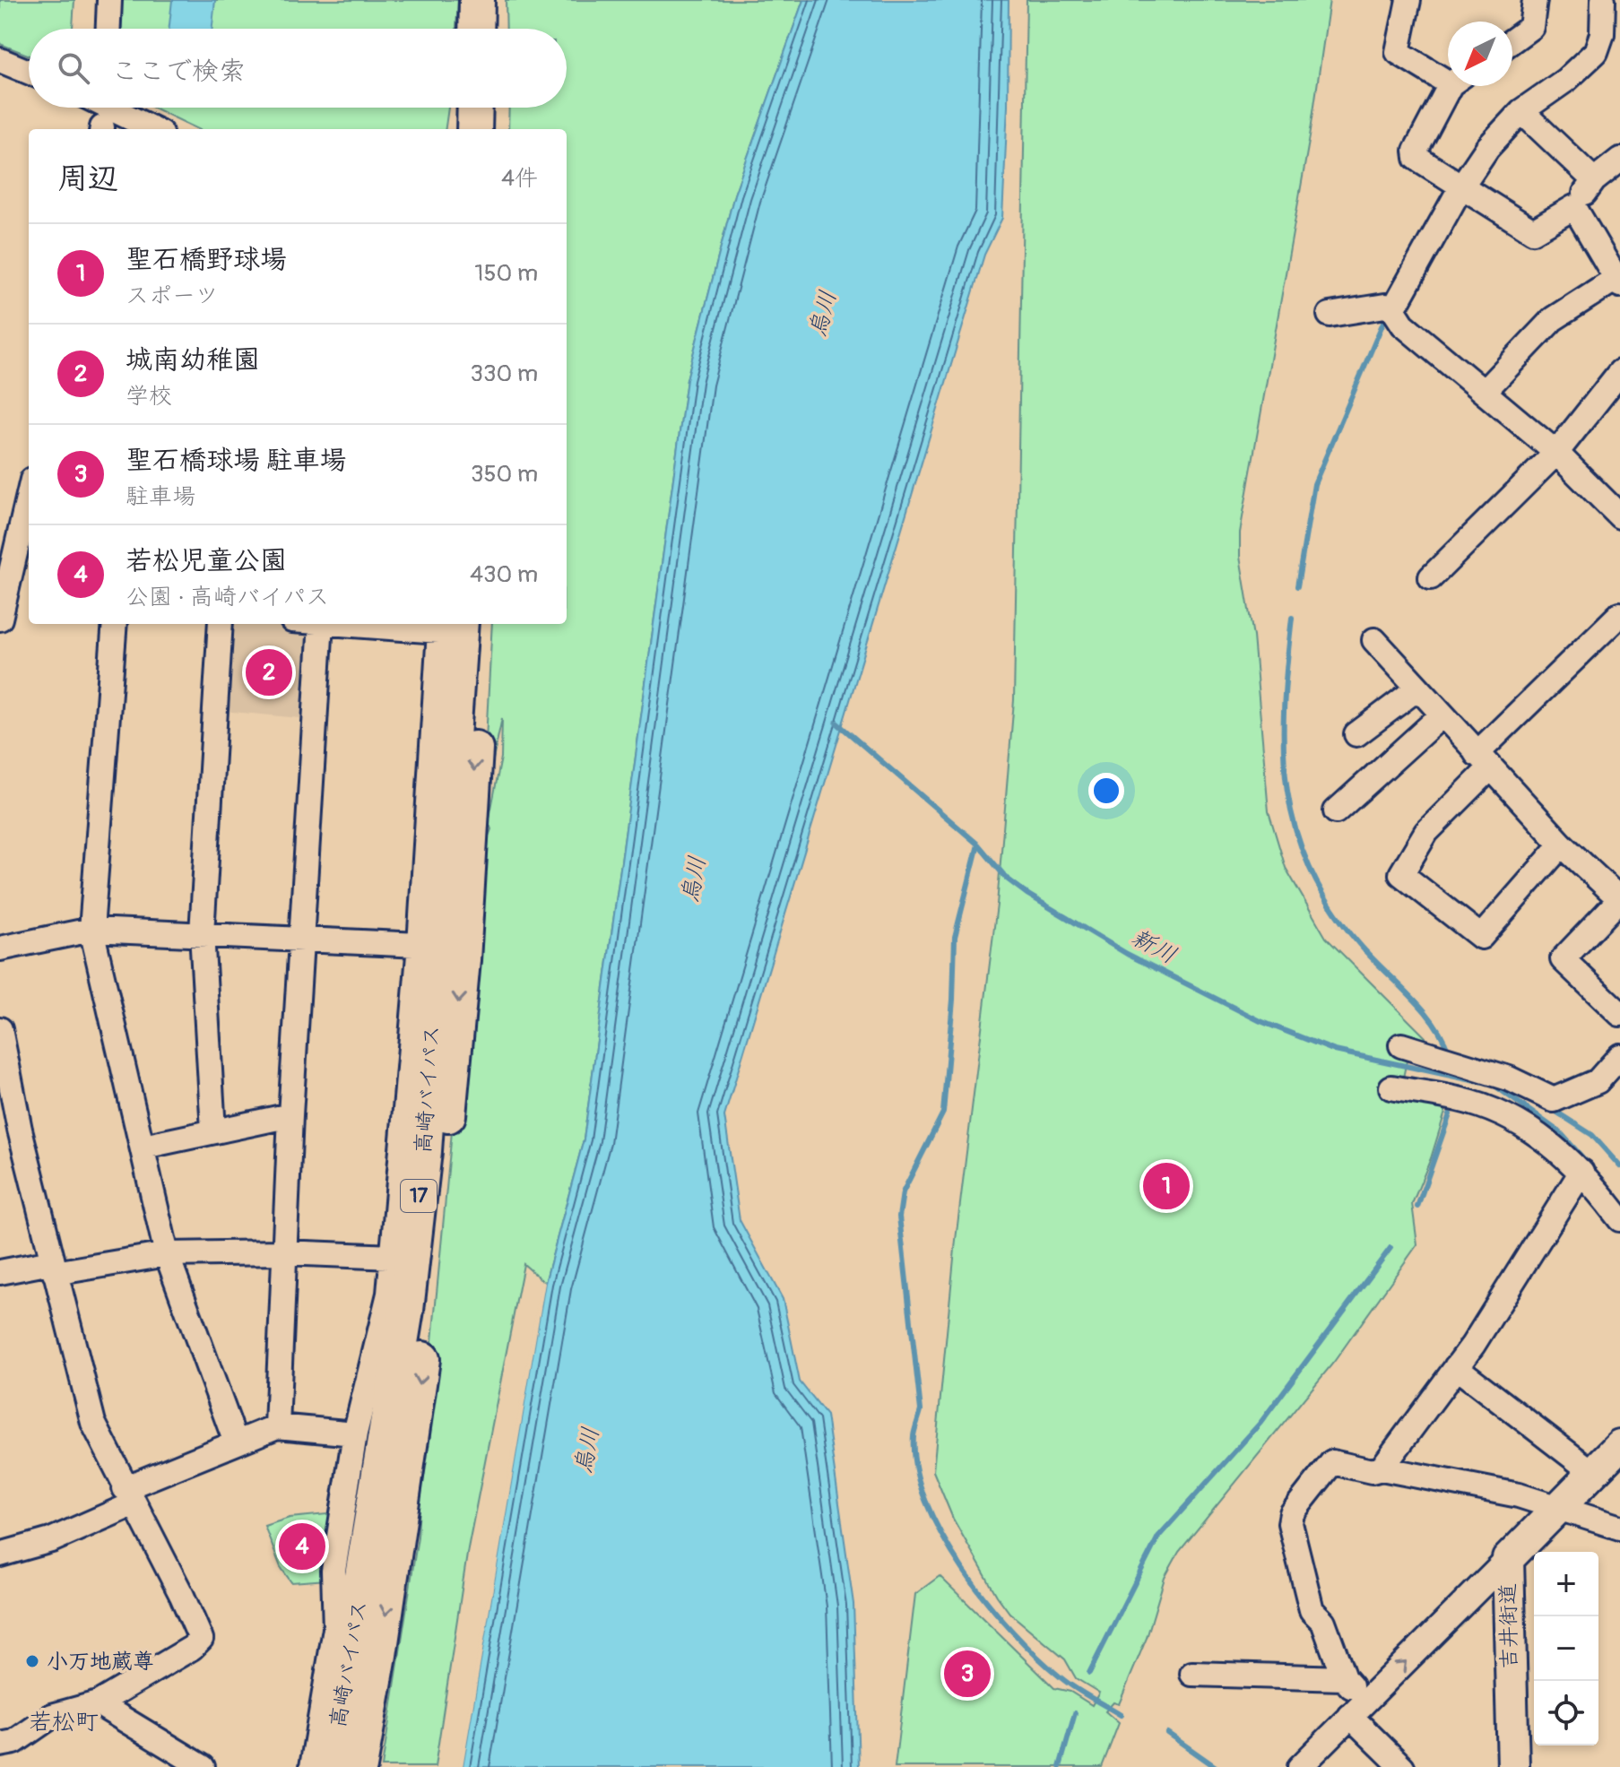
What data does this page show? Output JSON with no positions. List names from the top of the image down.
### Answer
{
  "streets": {
    "highway": ["高崎バイパス", "17"],
    "main road": ["吉井街道"]
  },
  "districts": ["若松町"],
  "water": ["烏川", "新川"],
  "places": ["小万地蔵尊"],
  "north": "bottom left",
  "page": {
    "search": "ここで検索",
    "heading": ["周辺", "4件"],
    "list": [
      {
        "mark": "1",
        "name": "聖石橋野球場",
        "note": "スポーツ",
        "value": "150 m"
      },
      {
        "mark": "2",
        "name": "城南幼稚園",
        "note": "学校",
        "value": "330 m"
      },
      {
        "mark": "3",
        "name": "聖石橋球場 駐車場",
        "note": "駐車場",
        "value": "350 m"
      },
      {
        "mark": "4",
        "name": "若松児童公園",
        "note": "公園 · 高崎バイパス",
        "value": "430 m"
      }
    ],
    "pins": [
      "2",
      "1",
      "4",
      "3"
    ],
    "map_buttons": ["+", "−"]
  }
}
